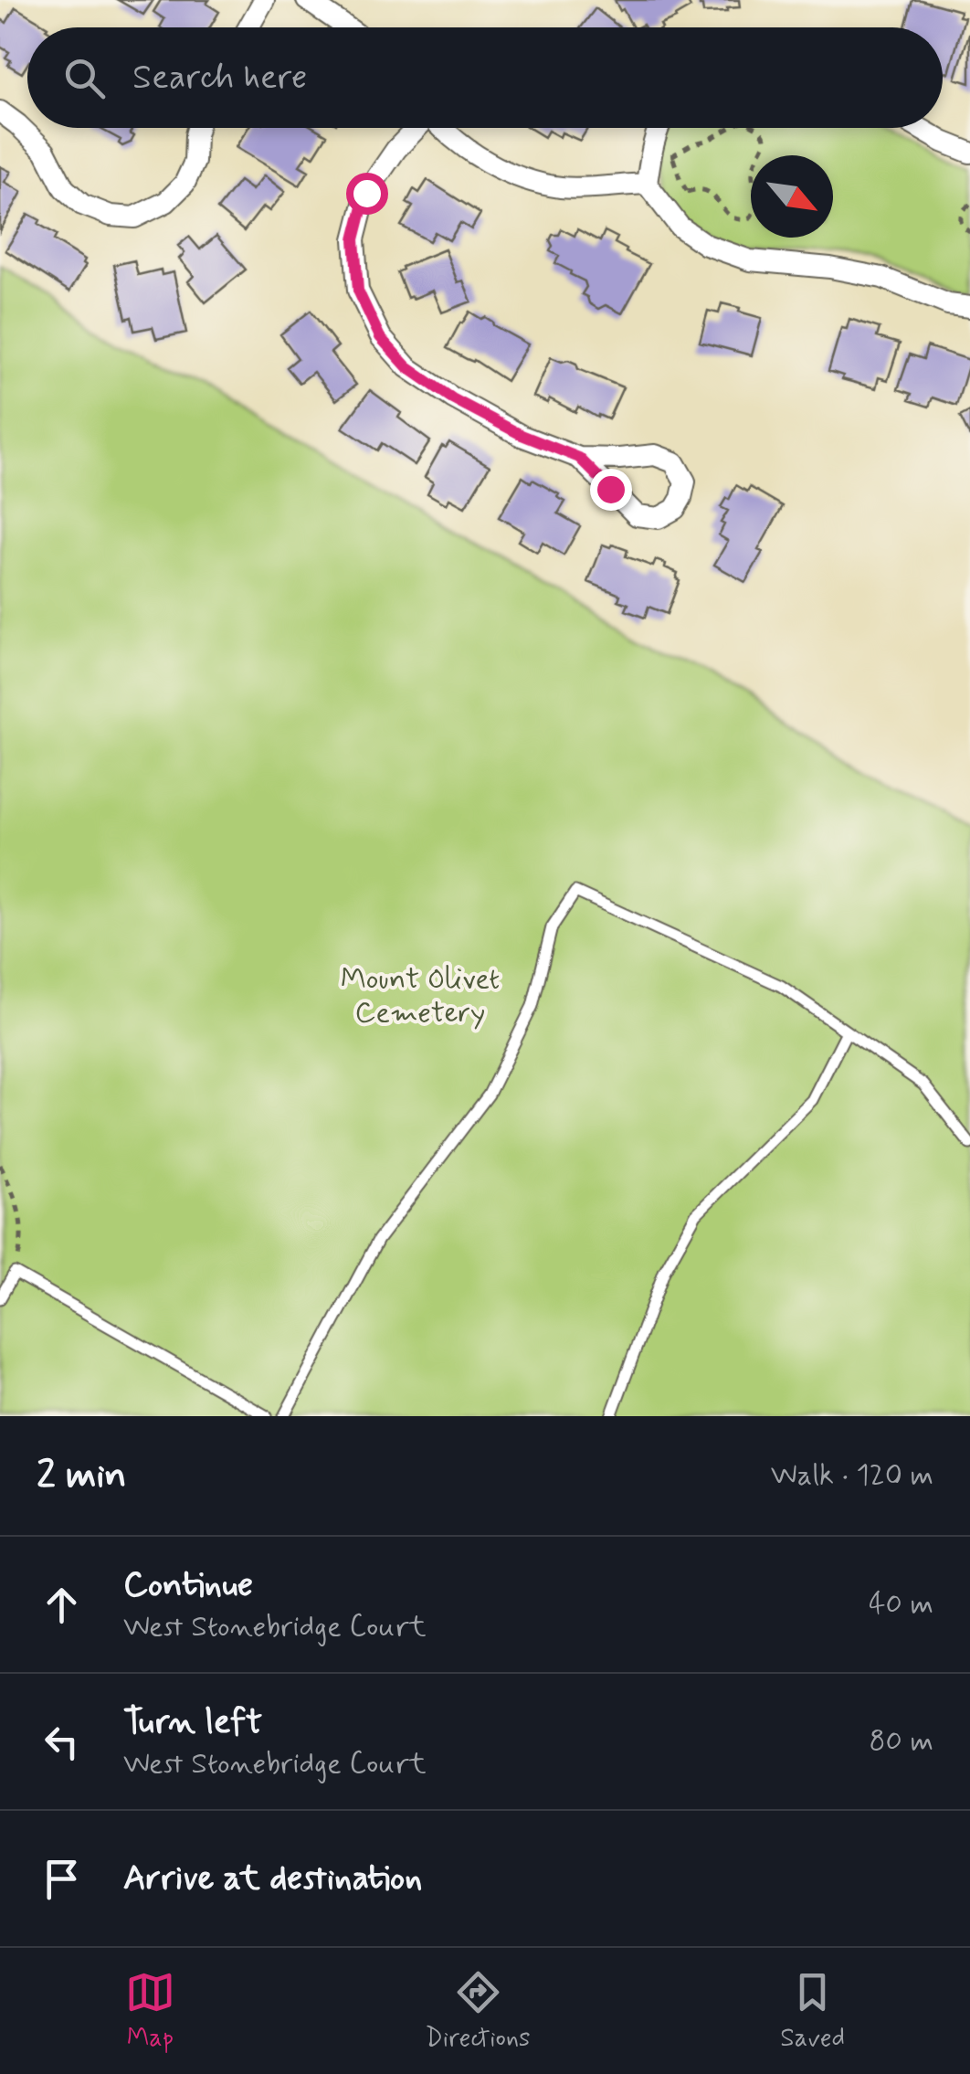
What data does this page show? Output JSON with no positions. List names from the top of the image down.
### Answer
{
  "parks": ["Mount Olivet Cemetery"],
  "north": "bottom right",
  "page": {
    "search": "Search here",
    "heading": ["2 min", "Walk · 120 m"],
    "list": [
      ["Continue", "West Stonebridge Court", "40 m"],
      ["Turn left", "West Stonebridge Court", "80 m"],
      "Arrive at destination"
    ],
    "nav": ["Map", "Directions", "Saved"]
  }
}
